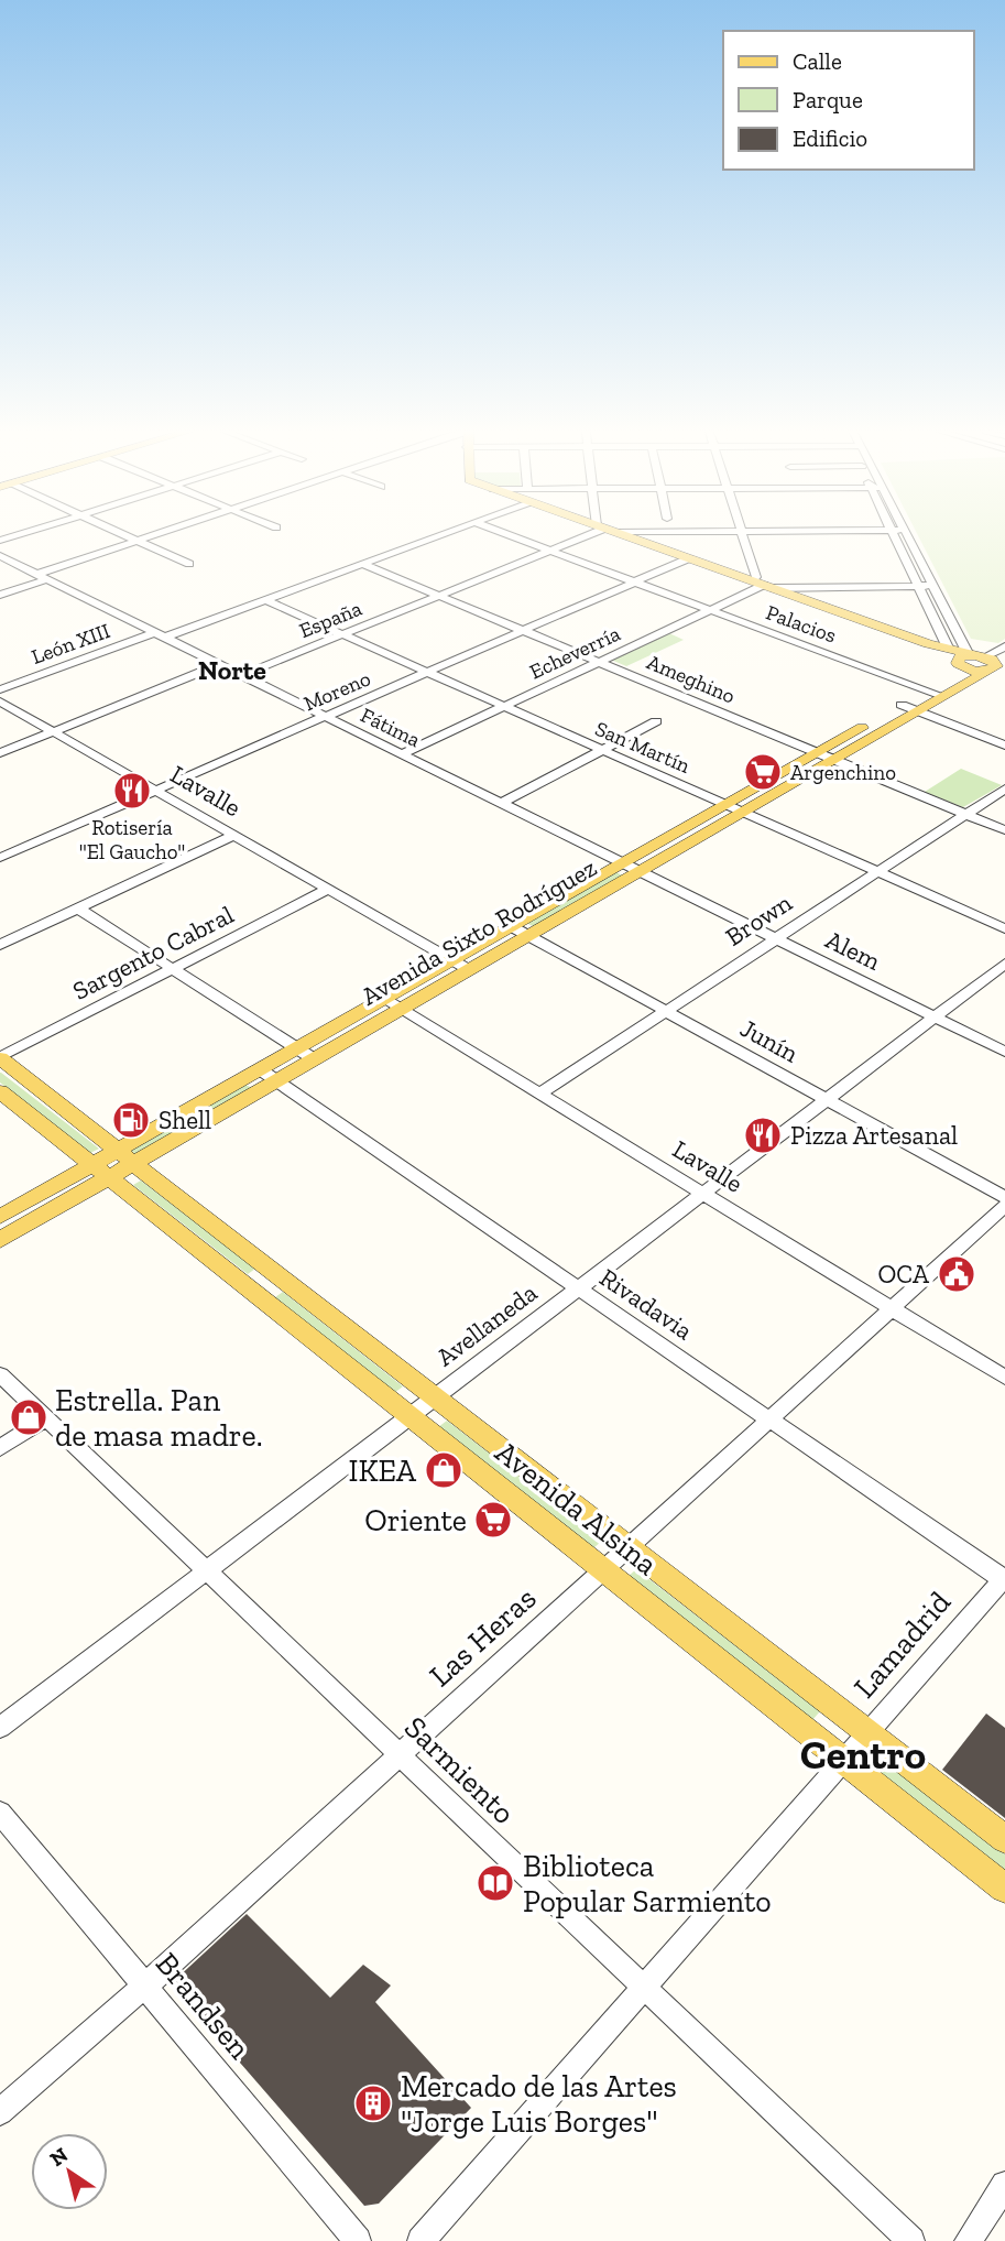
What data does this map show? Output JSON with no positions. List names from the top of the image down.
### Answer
{
  "streets": {
    "main road": ["Avenida Sixto Rodríguez", "Avenida Alsina"],
    "street": [
      "España",
      "Palacios",
      "León XIII",
      "Echeverría",
      "Ameghino",
      "Moreno",
      "Fátima",
      "San Martín",
      "Lavalle",
      "Brown",
      "Alem",
      "Sargento Cabral",
      "Junín",
      "Rivadavia",
      "Avellaneda",
      "Las Heras",
      "Lamadrid",
      "Sarmiento",
      "Brandsen"
    ]
  },
  "crossings": [
    ["España", "Palacios"],
    ["España", "Ameghino"],
    ["España", "Fátima"],
    ["España", "San Martín"],
    ["Palacios", "Echeverría"],
    ["Palacios", "Moreno"],
    ["Palacios", "Avenida Sixto Rodríguez"],
    ["León XIII", "Ameghino"],
    ["León XIII", "Fátima"],
    ["León XIII", "San Martín"],
    ["Echeverría", "Ameghino"],
    ["Echeverría", "Fátima"],
    ["Echeverría", "San Martín"],
    ["Ameghino", "Moreno"],
    ["Ameghino", "Brown"],
    ["Ameghino", "Avenida Sixto Rodríguez"],
    ["Moreno", "Fátima"],
    ["Moreno", "San Martín"],
    ["Moreno", "Lavalle"],
    ["Fátima", "Avenida Sixto Rodríguez"],
    ["Fátima", "Alem"],
    ["San Martín", "Brown"],
    ["San Martín", "Avenida Sixto Rodríguez"],
    ["Lavalle", "Brown"],
    ["Lavalle", "Avenida Sixto Rodríguez"],
    ["Lavalle", "Sargento Cabral"],
    ["Lavalle", "Avellaneda"],
    ["Lavalle", "Las Heras"],
    ["Brown", "Alem"],
    ["Brown", "Junín"],
    ["Avenida Sixto Rodríguez", "Alem"],
    ["Avenida Sixto Rodríguez", "Junín"],
    ["Avenida Sixto Rodríguez", "Rivadavia"],
    ["Avenida Sixto Rodríguez", "Avenida Alsina"],
    ["Alem", "Avellaneda"],
    ["Sargento Cabral", "Avenida Alsina"],
    ["Junín", "Avellaneda"],
    ["Rivadavia", "Avellaneda"],
    ["Rivadavia", "Las Heras"],
    ["Rivadavia", "Lamadrid"],
    ["Avellaneda", "Avenida Alsina"],
    ["Avellaneda", "Sarmiento"],
    ["Avenida Alsina", "Las Heras"],
    ["Avenida Alsina", "Lamadrid"],
    ["Las Heras", "Sarmiento"],
    ["Las Heras", "Brandsen"],
    ["Lamadrid", "Sarmiento"]
  ],
  "districts": ["Norte", "Centro"],
  "places": {
    "supermarket": ["Argenchino", "Oriente"],
    "restaurant": ["Rotisería \"El Gaucho\"", "Pizza Artesanal"],
    "fuel station": ["Shell"],
    "public building": ["OCA"],
    "shop": ["Estrella. Pan de masa madre.", "IKEA"],
    "library": ["Biblioteca Popular Sarmiento"],
    "building": ["Mercado de las Artes \"Jorge Luis Borges\""]
  },
  "legend": ["Calle", "Parque", "Edificio"],
  "north": "top left"
}
